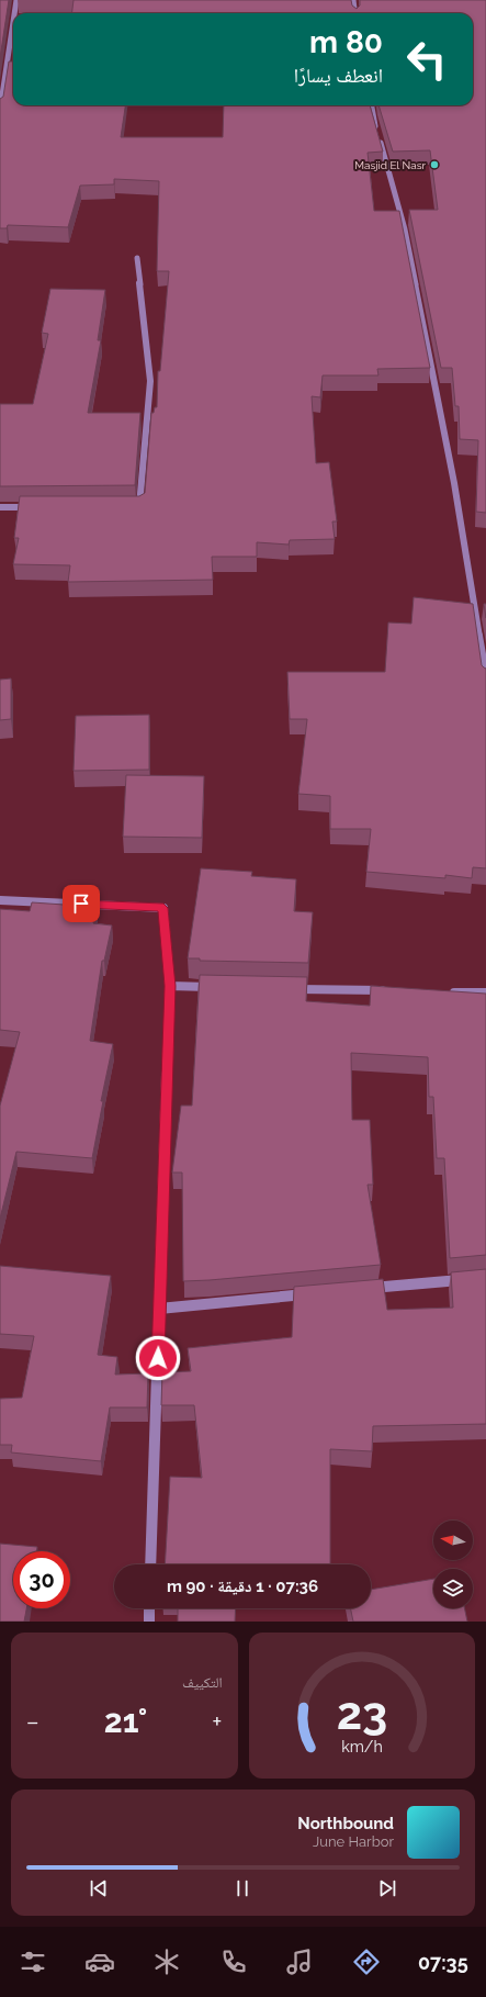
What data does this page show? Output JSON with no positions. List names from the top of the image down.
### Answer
{
  "places": ["Masjid El Nasr"],
  "north": "left",
  "page": {
    "turn": ["80 m", "انعطف يسارًا"],
    "limit": "30",
    "trip": "07:36 · 1 دقيقة · 90 m",
    "tile": "التكييف",
    "heat": ["−", "21°", "+"],
    "song": ["Northbound", "June Harbor"],
    "tabs": "07:35",
    "gauge": ["23", "km/h"]
  }
}
